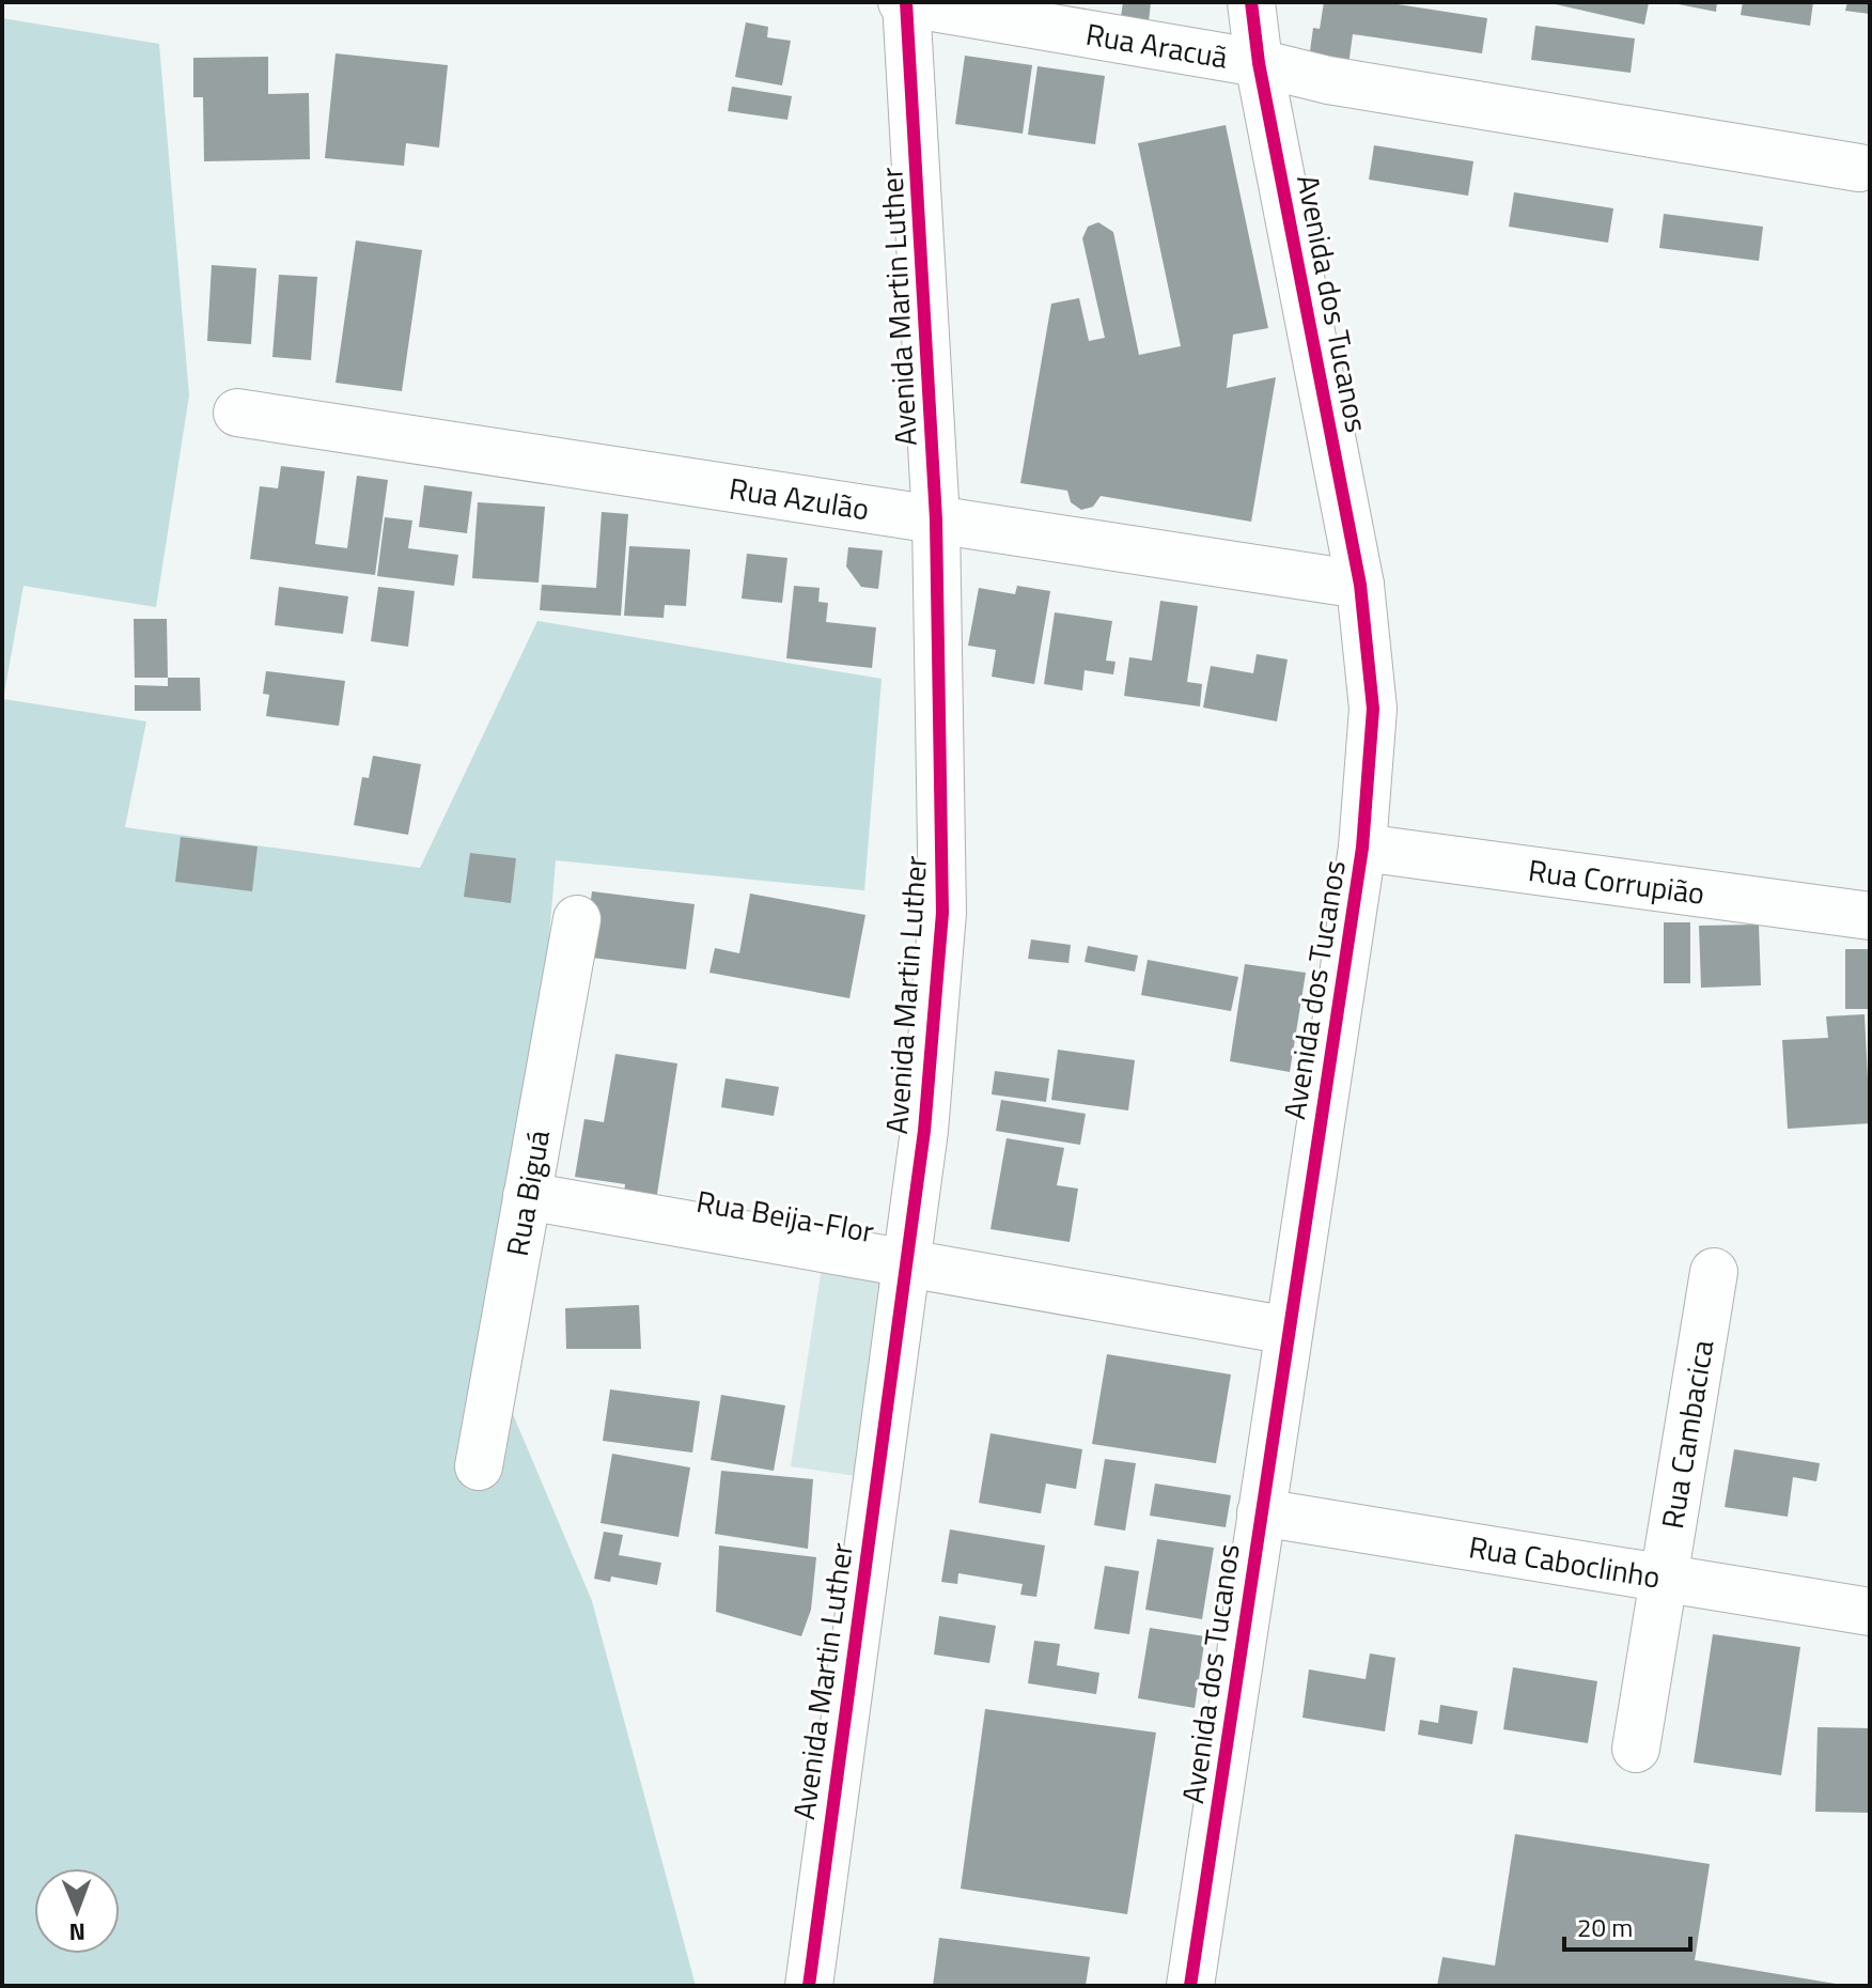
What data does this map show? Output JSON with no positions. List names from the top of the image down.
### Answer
{
  "streets": {
    "street": [
      "Rua Aracuã",
      "Avenida dos Tucanos",
      "Avenida Martin Luther",
      "Rua Azulão",
      "Rua Corrupião",
      "Rua Biguá",
      "Rua Beija-Flor",
      "Rua Cambacica",
      "Rua Caboclinho"
    ]
  },
  "crossings": [
    ["Rua Aracuã", "Avenida dos Tucanos"],
    ["Rua Aracuã", "Avenida Martin Luther"],
    ["Avenida dos Tucanos", "Rua Azulão"],
    ["Avenida dos Tucanos", "Rua Corrupião"],
    ["Avenida dos Tucanos", "Rua Beija-Flor"],
    ["Avenida dos Tucanos", "Rua Caboclinho"],
    ["Avenida Martin Luther", "Rua Azulão"],
    ["Avenida Martin Luther", "Rua Beija-Flor"],
    ["Rua Biguá", "Rua Beija-Flor"],
    ["Rua Cambacica", "Rua Caboclinho"]
  ],
  "scale_bar": "20 m",
  "north": "bottom"
}
